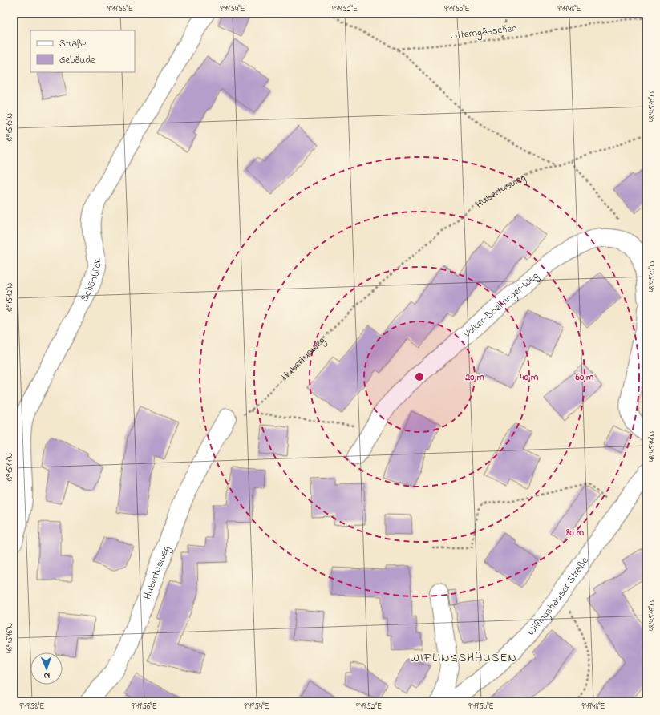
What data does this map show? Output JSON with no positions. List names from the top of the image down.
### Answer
{
  "streets": {
    "street": [
      "Hubertusweg",
      "Schönblick",
      "Volker-Boehringer-Weg",
      "Wiflingshauser Straße"
    ],
    "path": ["Otterngässchen"]
  },
  "districts": ["WIFLINGSHAUSEN"],
  "legend": ["Straße", "Gebäude"],
  "north": "bottom",
  "coordinates": [
    "9°19'56\"E",
    "9°19'54\"E",
    "9°19'52\"E",
    "9°19'50\"E",
    "9°19'48\"E",
    "48°45'10\"N",
    "48°45'12\"N",
    "48°45'14\"N",
    "48°45'16\"N",
    "9°19'58\"E"
  ],
  "rings": [
    "20 m",
    "40 m",
    "60 m",
    "80 m"
  ]
}
